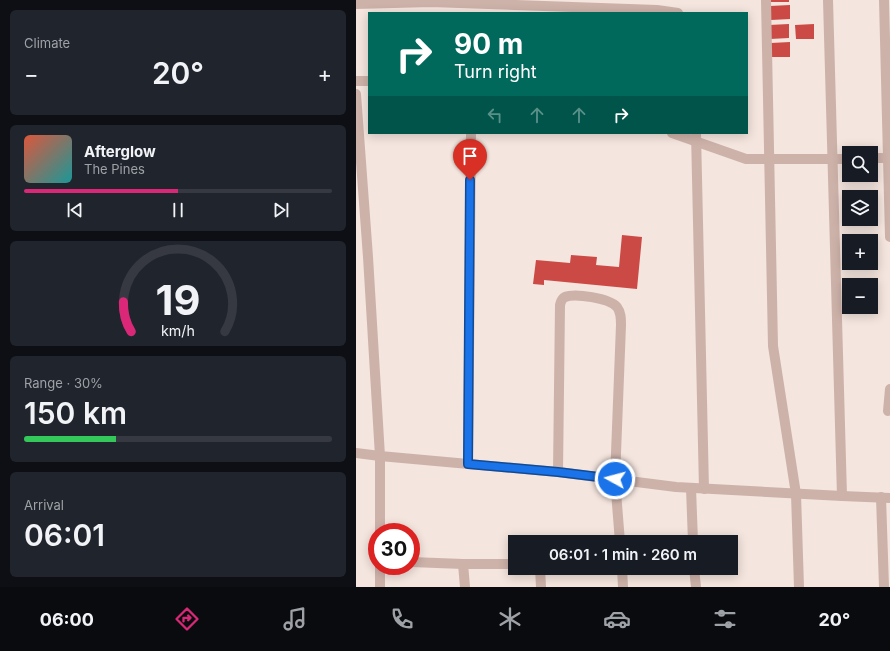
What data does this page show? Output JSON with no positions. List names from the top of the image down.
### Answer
{
  "page": {
    "tile": [
      "Climate",
      ["Range · 30%", "150 km"],
      ["Arrival", "06:01"]
    ],
    "turn": ["90 m", "Turn right"],
    "heat": ["−", "20°", "+"],
    "song": ["Afterglow", "The Pines"],
    "map_buttons": ["+", "−"],
    "limit": "30",
    "trip": "06:01 · 1 min · 260 m",
    "tabs": ["06:00", "20°"],
    "gauge": ["19", "km/h"]
  }
}
